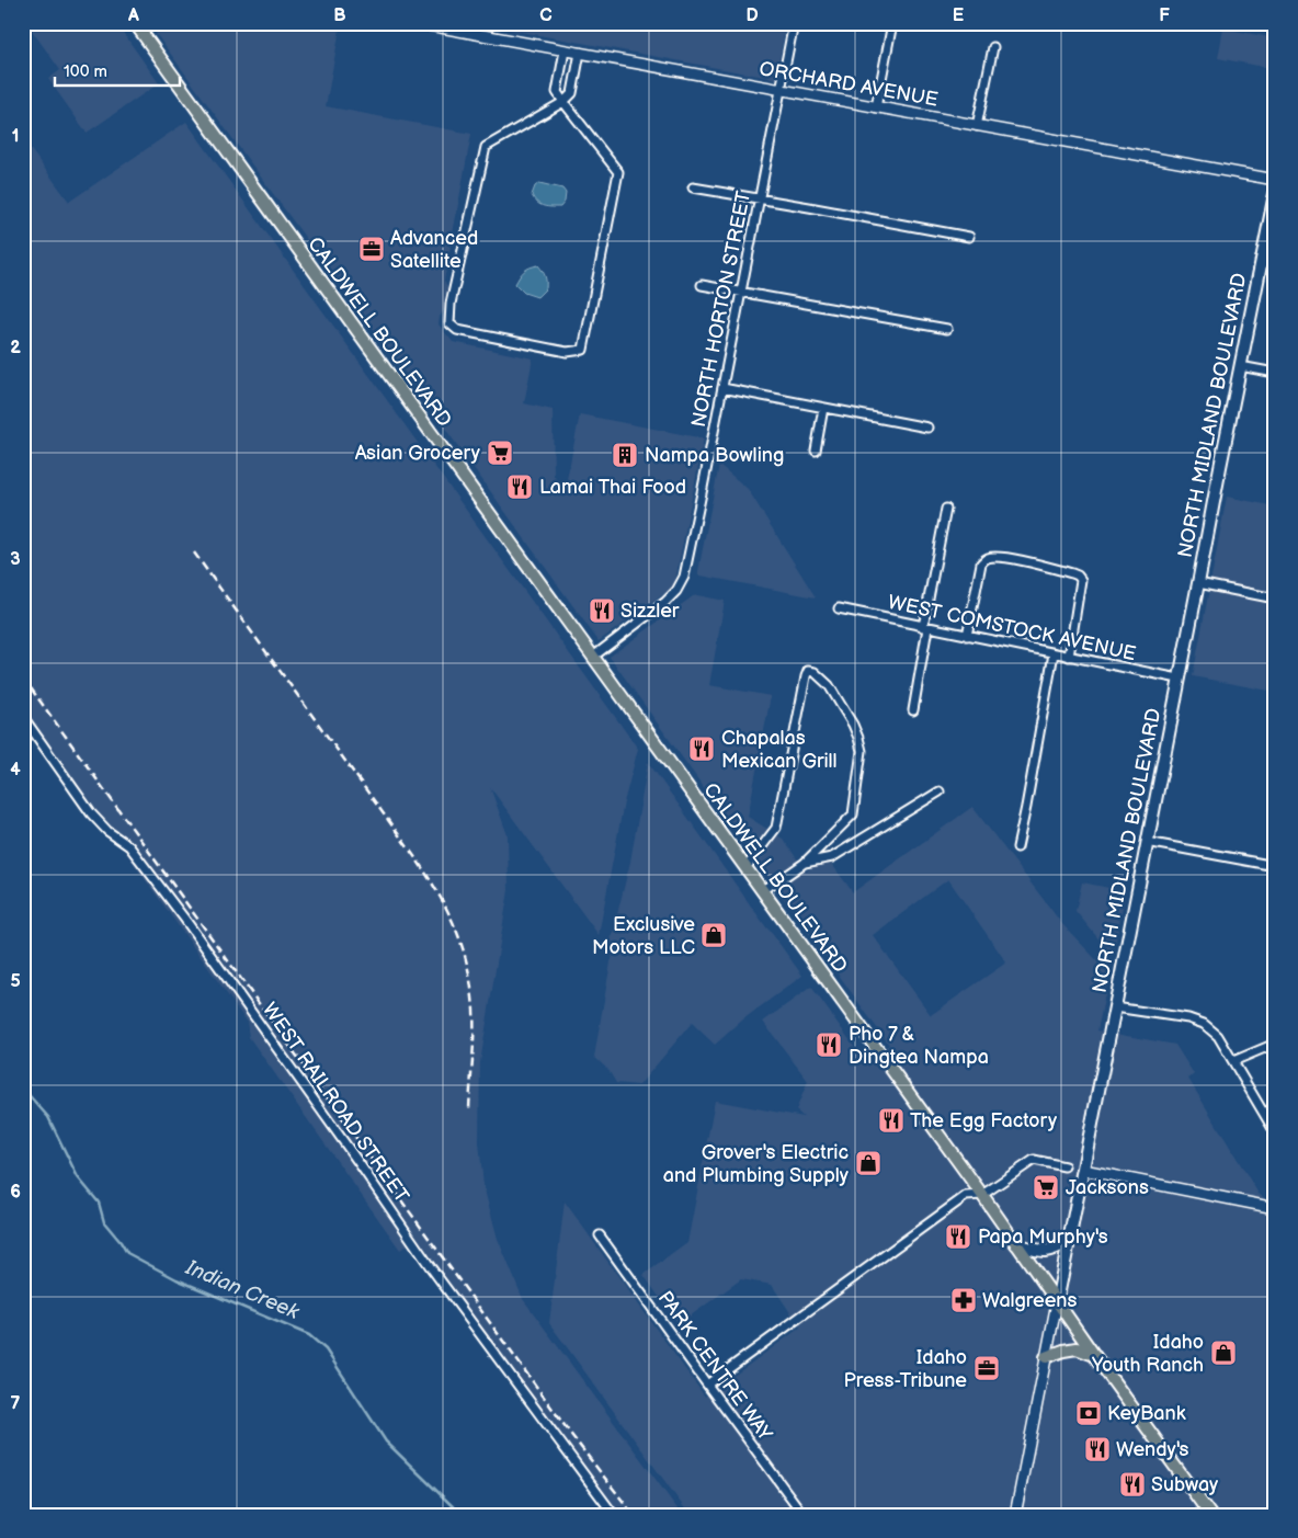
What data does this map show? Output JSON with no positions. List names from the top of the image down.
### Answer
{
  "streets": {
    "main road": ["CALDWELL BOULEVARD", "NORTH MIDLAND BOULEVARD"],
    "street": [
      "ORCHARD AVENUE",
      "NORTH HORTON STREET",
      "WEST COMSTOCK AVENUE",
      "WEST RAILROAD STREET",
      "PARK CENTRE WAY"
    ]
  },
  "crossings": [
    ["ORCHARD AVENUE", "NORTH HORTON STREET"],
    ["NORTH HORTON STREET", "CALDWELL BOULEVARD"],
    ["CALDWELL BOULEVARD", "NORTH MIDLAND BOULEVARD"],
    ["NORTH MIDLAND BOULEVARD", "WEST COMSTOCK AVENUE"]
  ],
  "water": ["Indian Creek"],
  "places": {
    "office": ["Advanced Satellite", "Idaho Press-Tribune"],
    "supermarket": ["Asian Grocery", "Jacksons"],
    "building": ["Nampa Bowling"],
    "restaurant": [
      "Lamai Thai Food",
      "Sizzler",
      "Chapalas Mexican Grill",
      "Pho 7 & Dingtea Nampa",
      "The Egg Factory",
      "Papa Murphy's",
      "Wendy's",
      "Subway"
    ],
    "shop": ["Exclusive Motors LLC", "Grover's Electric and Plumbing Supply", "Idaho Youth Ranch"],
    "pharmacy": ["Walgreens"],
    "bank": ["KeyBank"]
  },
  "scale_bar": "100 m",
  "grid": {
    "columns": [
      "A",
      "B",
      "C",
      "D",
      "E",
      "F"
    ],
    "rows": [
      "1",
      "2",
      "3",
      "4",
      "5",
      "6",
      "7"
    ]
  }
}
